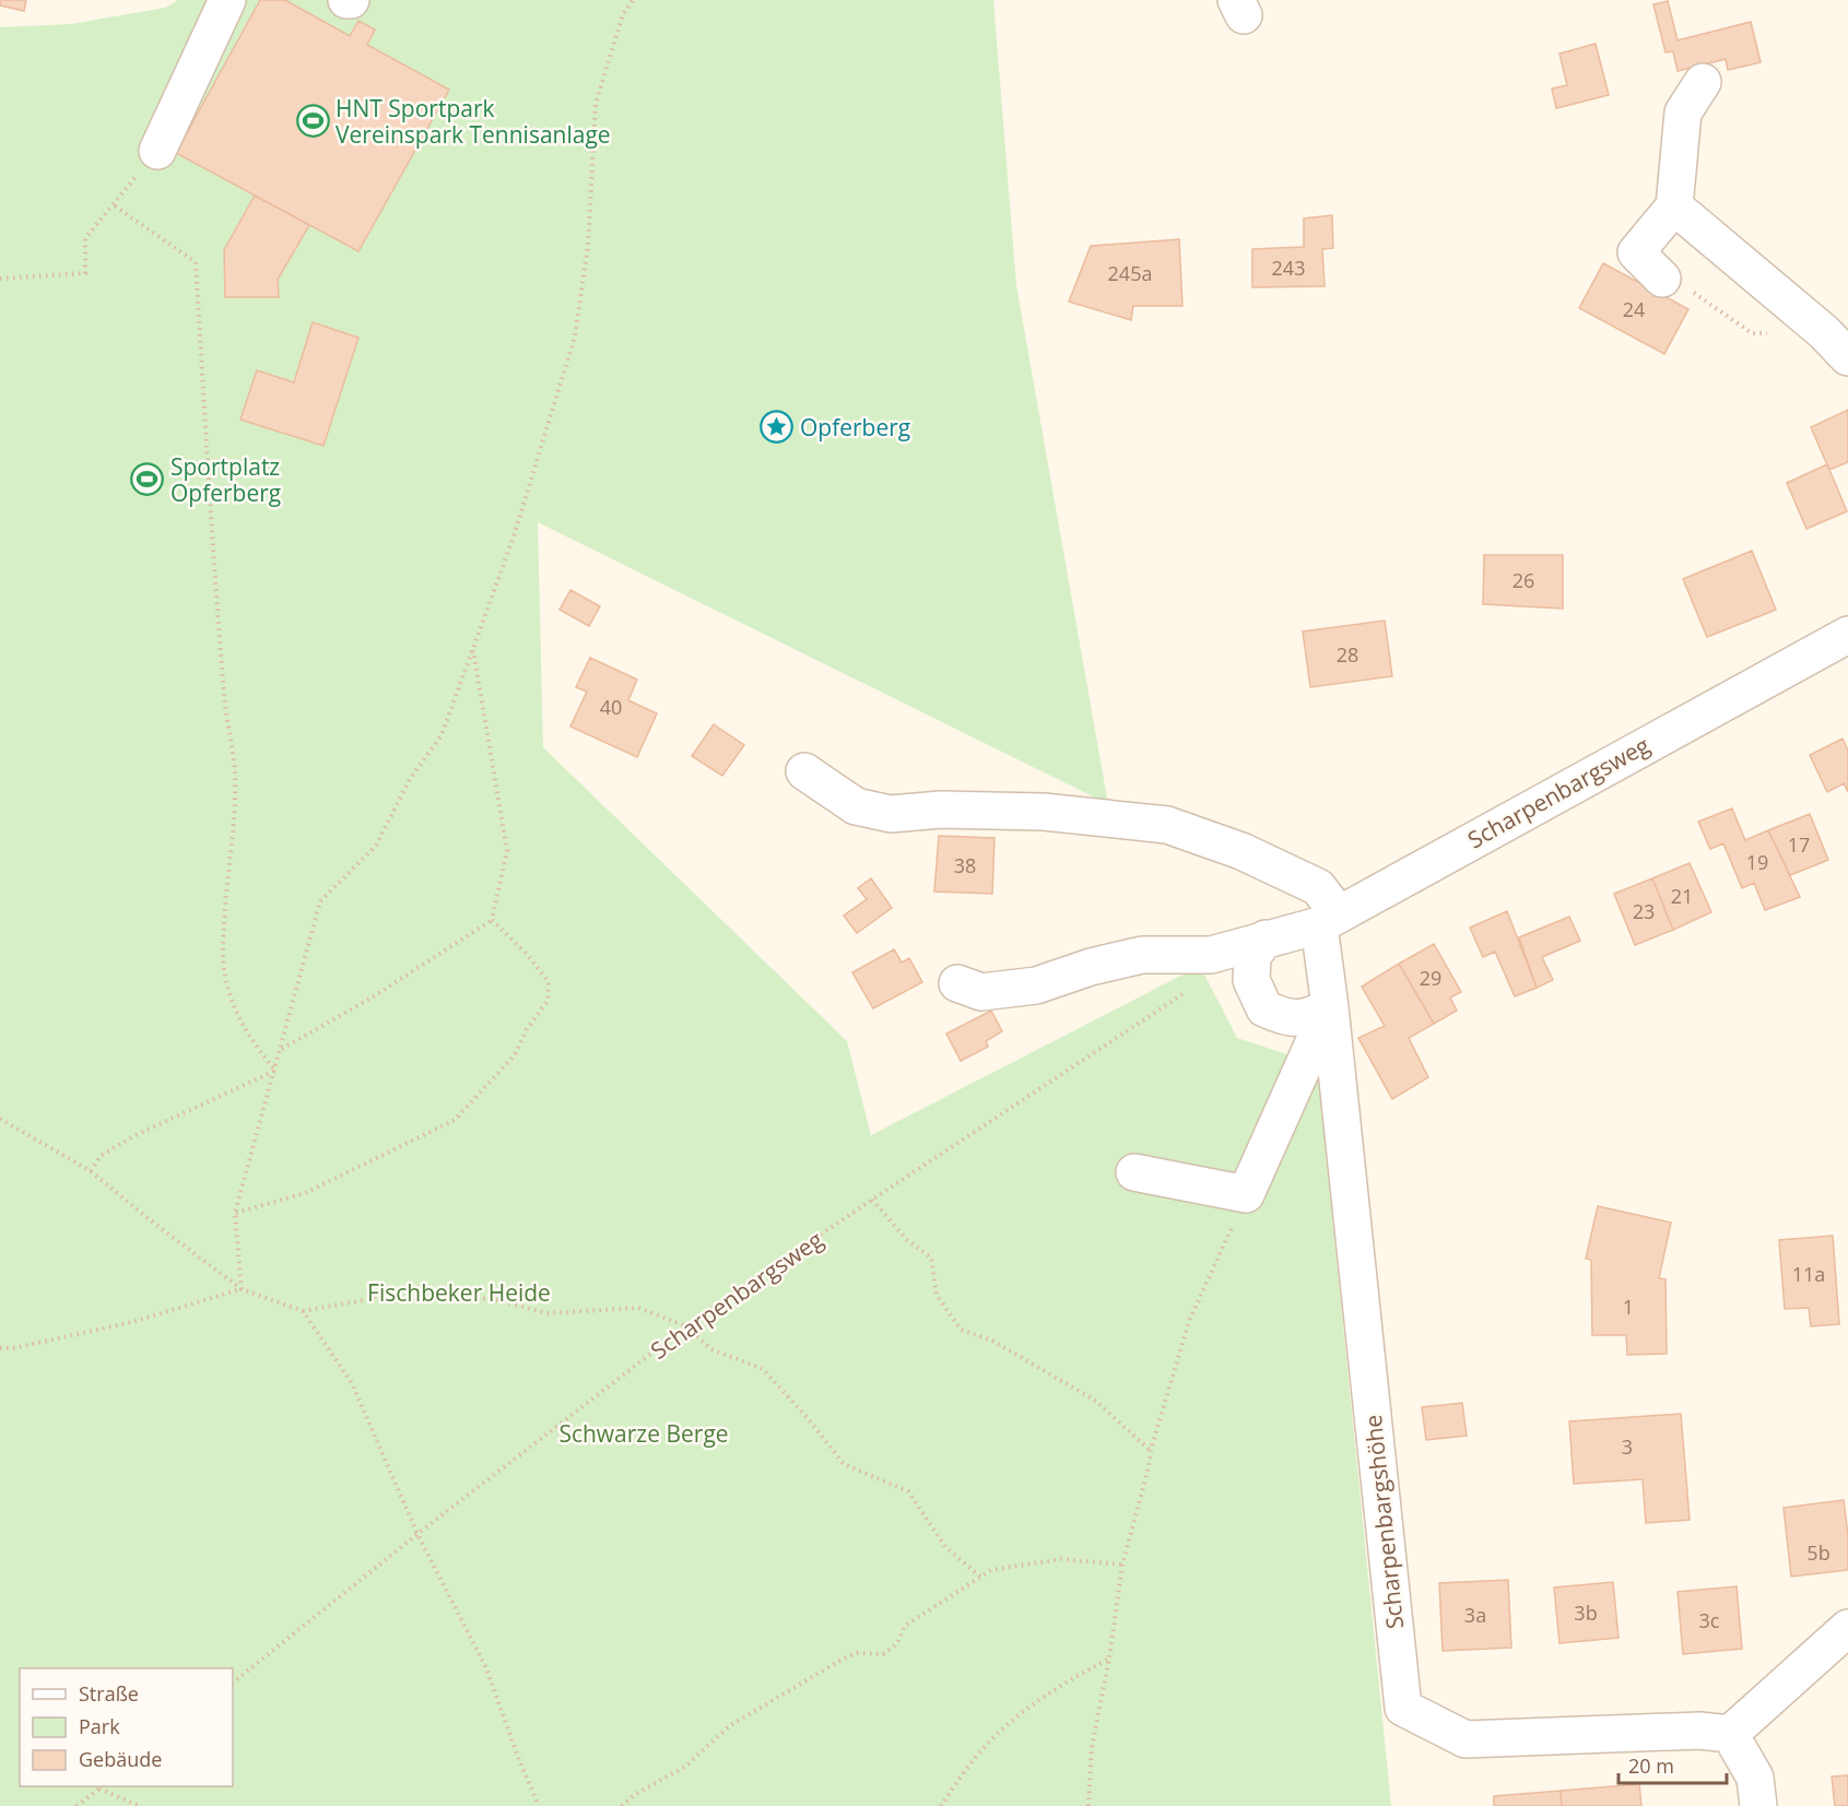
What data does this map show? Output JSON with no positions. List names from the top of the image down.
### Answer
{
  "streets": {
    "street": ["Scharpenbargsweg", "Scharpenbargshöhe"]
  },
  "crossings": [
    ["Scharpenbargsweg", "Scharpenbargshöhe"]
  ],
  "parks": ["Fischbeker Heide", "Schwarze Berge"],
  "places": {
    "sports": ["HNT Sportpark Vereinspark Tennisanlage", "Sportplatz Opferberg"],
    "place": ["Opferberg"]
  },
  "house_numbers": [
    "243",
    "245a",
    "24",
    "26",
    "28",
    "40",
    "17",
    "19",
    "38",
    "21",
    "23",
    "29",
    "11a",
    "1",
    "3",
    "5b",
    "3b",
    "3a",
    "3c"
  ],
  "legend": ["Straße", "Park", "Gebäude"],
  "scale_bar": "20 m"
}
